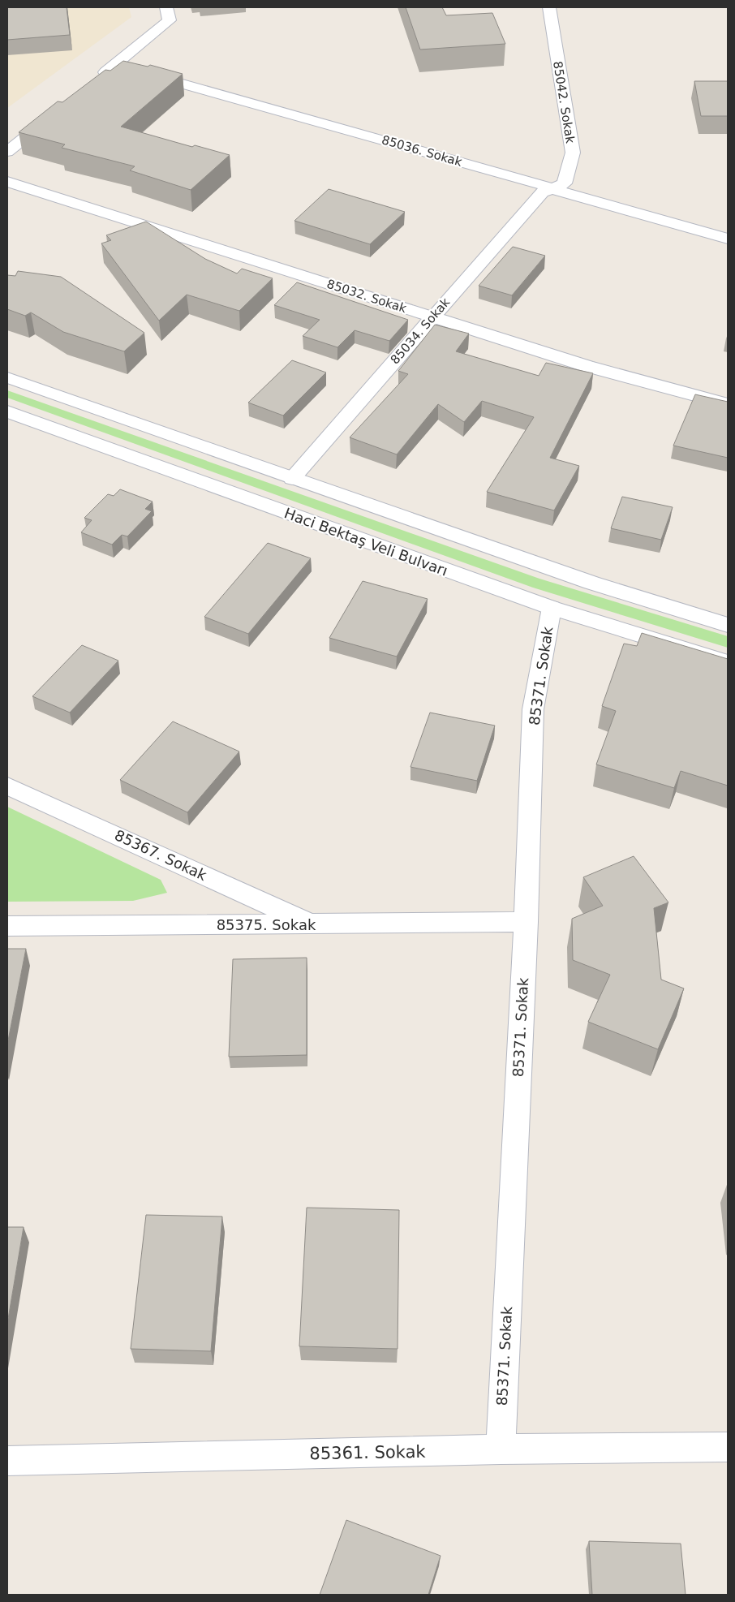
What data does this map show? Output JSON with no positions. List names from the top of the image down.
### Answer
{
  "streets": {
    "street": [
      "85042. Sokak",
      "85036. Sokak",
      "85032. Sokak",
      "85034. Sokak",
      "Haci Bektaş Veli Bulvarı",
      "85371. Sokak",
      "85367. Sokak",
      "85375. Sokak",
      "85361. Sokak"
    ]
  },
  "crossings": [
    ["85042. Sokak", "85036. Sokak"],
    ["85042. Sokak", "85034. Sokak"],
    ["85036. Sokak", "85034. Sokak"],
    ["85032. Sokak", "85034. Sokak"],
    ["Haci Bektaş Veli Bulvarı", "85371. Sokak"],
    ["85371. Sokak", "85375. Sokak"],
    ["85371. Sokak", "85361. Sokak"],
    ["85367. Sokak", "85375. Sokak"]
  ]
}
